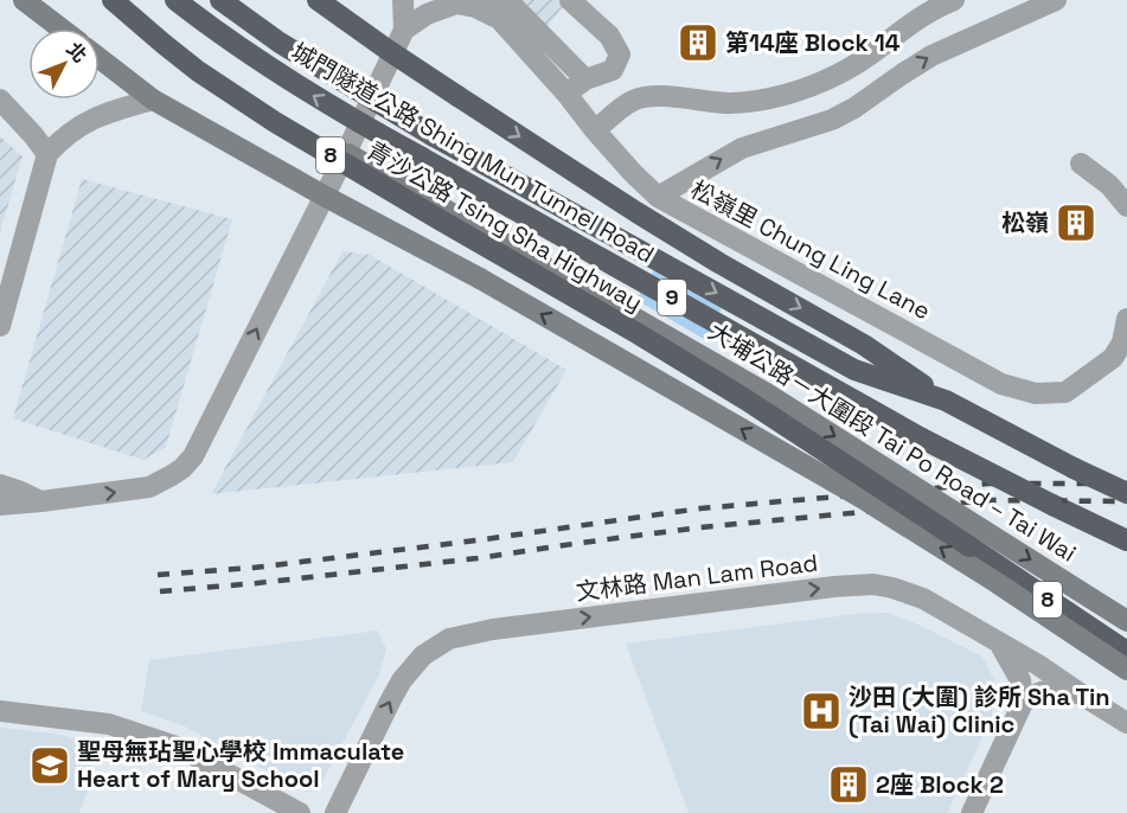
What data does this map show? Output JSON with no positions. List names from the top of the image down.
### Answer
{
  "streets": {
    "highway": [
      "城門隧道公路 Shing Mun Tunnel Road",
      "8",
      "青沙公路 Tsing Sha Highway",
      "9"
    ],
    "main road": ["大埔公路－大圍段 Tai Po Road – Tai Wai"],
    "street": ["松嶺里 Chung Ling Lane", "文林路 Man Lam Road"]
  },
  "one_way": ["文林路 Man Lam Road"],
  "places": {
    "building": ["第14座 Block 14", "松嶺", "2座 Block 2"],
    "hospital": ["沙田 (大圍) 診所 Sha Tin (Tai Wai) Clinic"],
    "school or university": ["聖母無玷聖心學校 Immaculate Heart of Mary School"]
  },
  "north": "top right"
}
